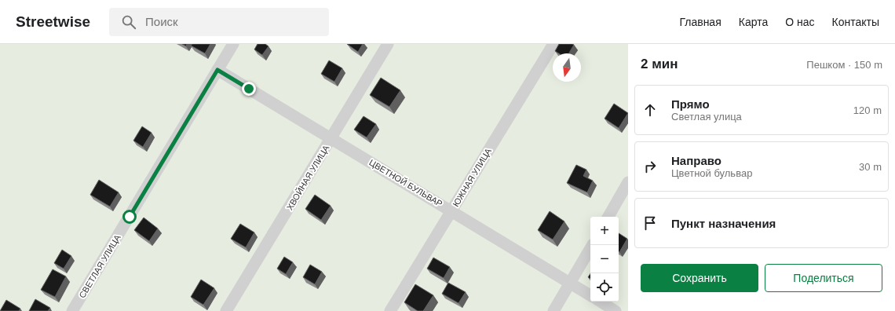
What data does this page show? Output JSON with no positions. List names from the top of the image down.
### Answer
{
  "streets": {
    "street": [
      "ХВОЙНАЯ УЛИЦА",
      "ЮЖНАЯ УЛИЦА",
      "ЦВЕТНОЙ БУЛЬВАР",
      "СВЕТЛАЯ УЛИЦА"
    ]
  },
  "crossings": [
    ["ХВОЙНАЯ УЛИЦА", "ЦВЕТНОЙ БУЛЬВАР"],
    ["ЮЖНАЯ УЛИЦА", "ЦВЕТНОЙ БУЛЬВАР"],
    ["ЦВЕТНОЙ БУЛЬВАР", "СВЕТЛАЯ УЛИЦА"]
  ],
  "north": "bottom",
  "page": {
    "header": "Streetwise",
    "search": "Поиск",
    "nav": [
      "Главная",
      "Карта",
      "О нас",
      "Контакты"
    ],
    "heading": ["2 мин", "Пешком · 150 m"],
    "list": [
      ["Прямо", "Светлая улица", "120 m"],
      ["Направо", "Цветной бульвар", "30 m"],
      "Пункт назначения"
    ],
    "map_buttons": ["+", "−"],
    "buttons": ["Сохранить", "Поделиться"]
  }
}
